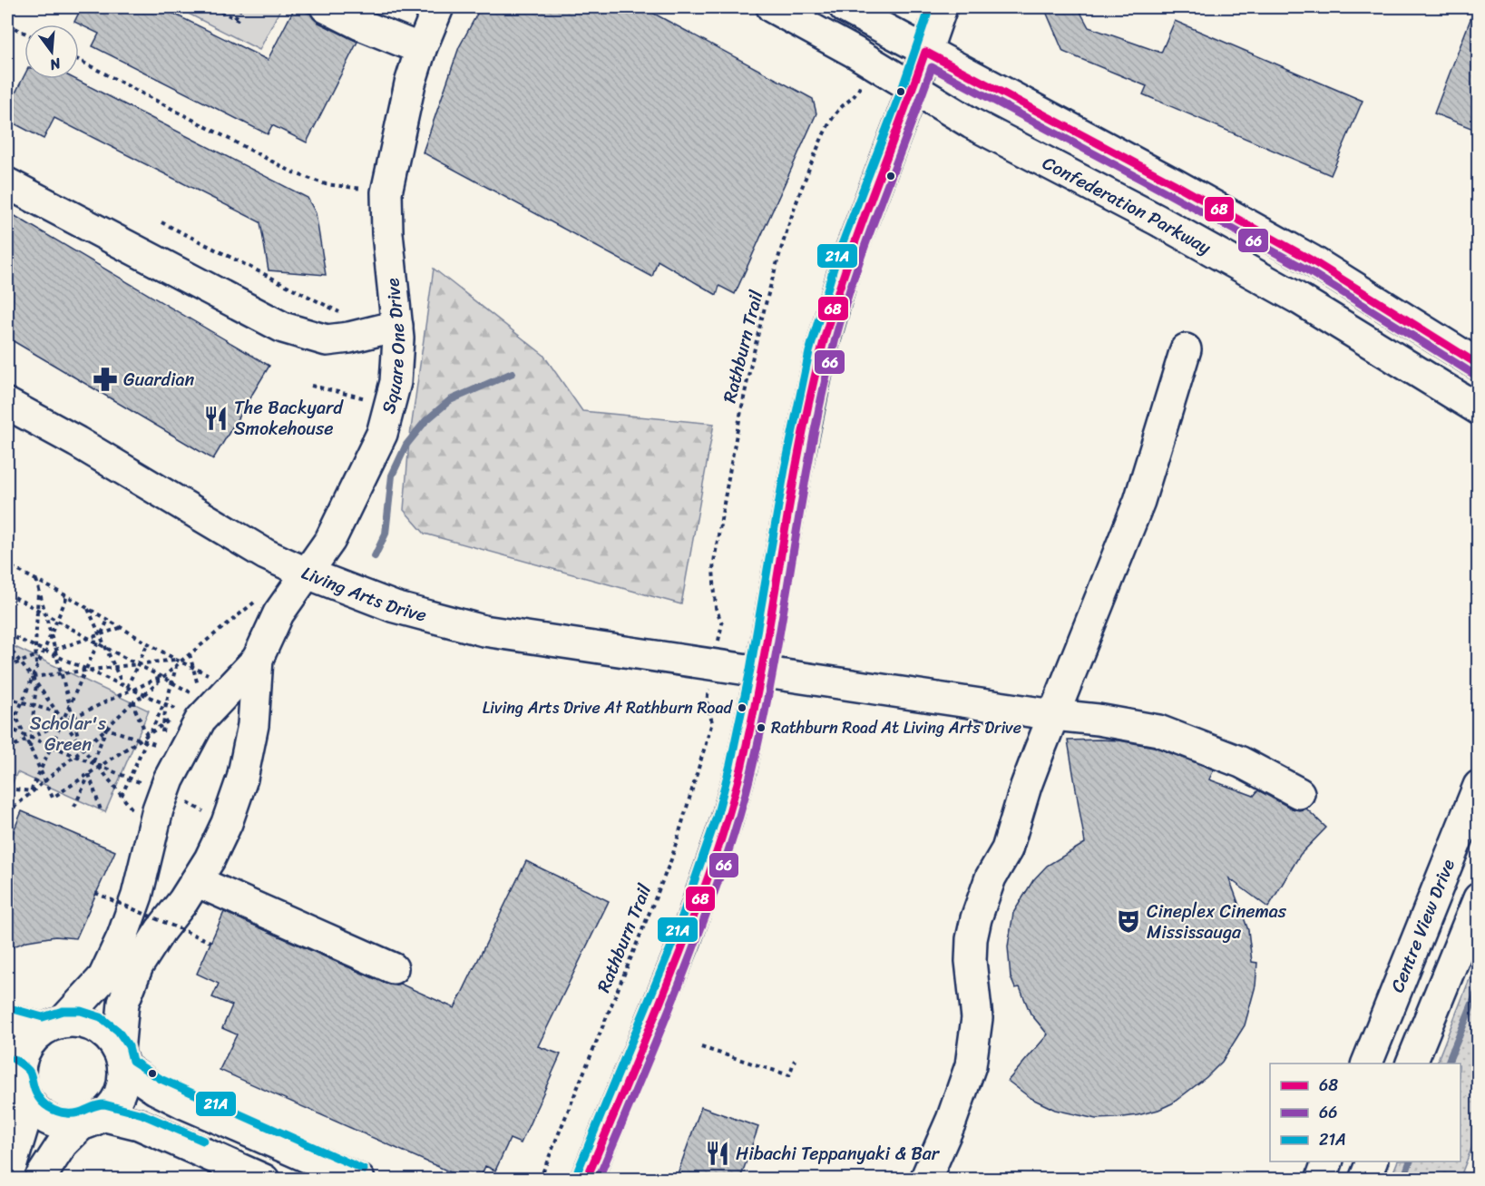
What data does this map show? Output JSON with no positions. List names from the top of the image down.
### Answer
{
  "streets": {
    "street": [
      "Confederation Parkway",
      "Square One Drive",
      "Living Arts Drive",
      "Centre View Drive"
    ],
    "path": ["Rathburn Trail"]
  },
  "crossings": [
    ["Square One Drive", "Living Arts Drive"]
  ],
  "parks": ["Scholar's Green"],
  "places": {
    "pharmacy": ["Guardian"],
    "restaurant": ["The Backyard Smokehouse", "Hibachi Teppanyaki & Bar"],
    "other": ["Living Arts Drive At Rathburn Road", "Rathburn Road At Living Arts Drive"],
    "theatre": ["Cineplex Cinemas Mississauga"]
  },
  "lines": ["transit line 21A", "transit line 68", "transit line 66"],
  "legend": ["68", "66", "21A"],
  "north": "bottom"
}
